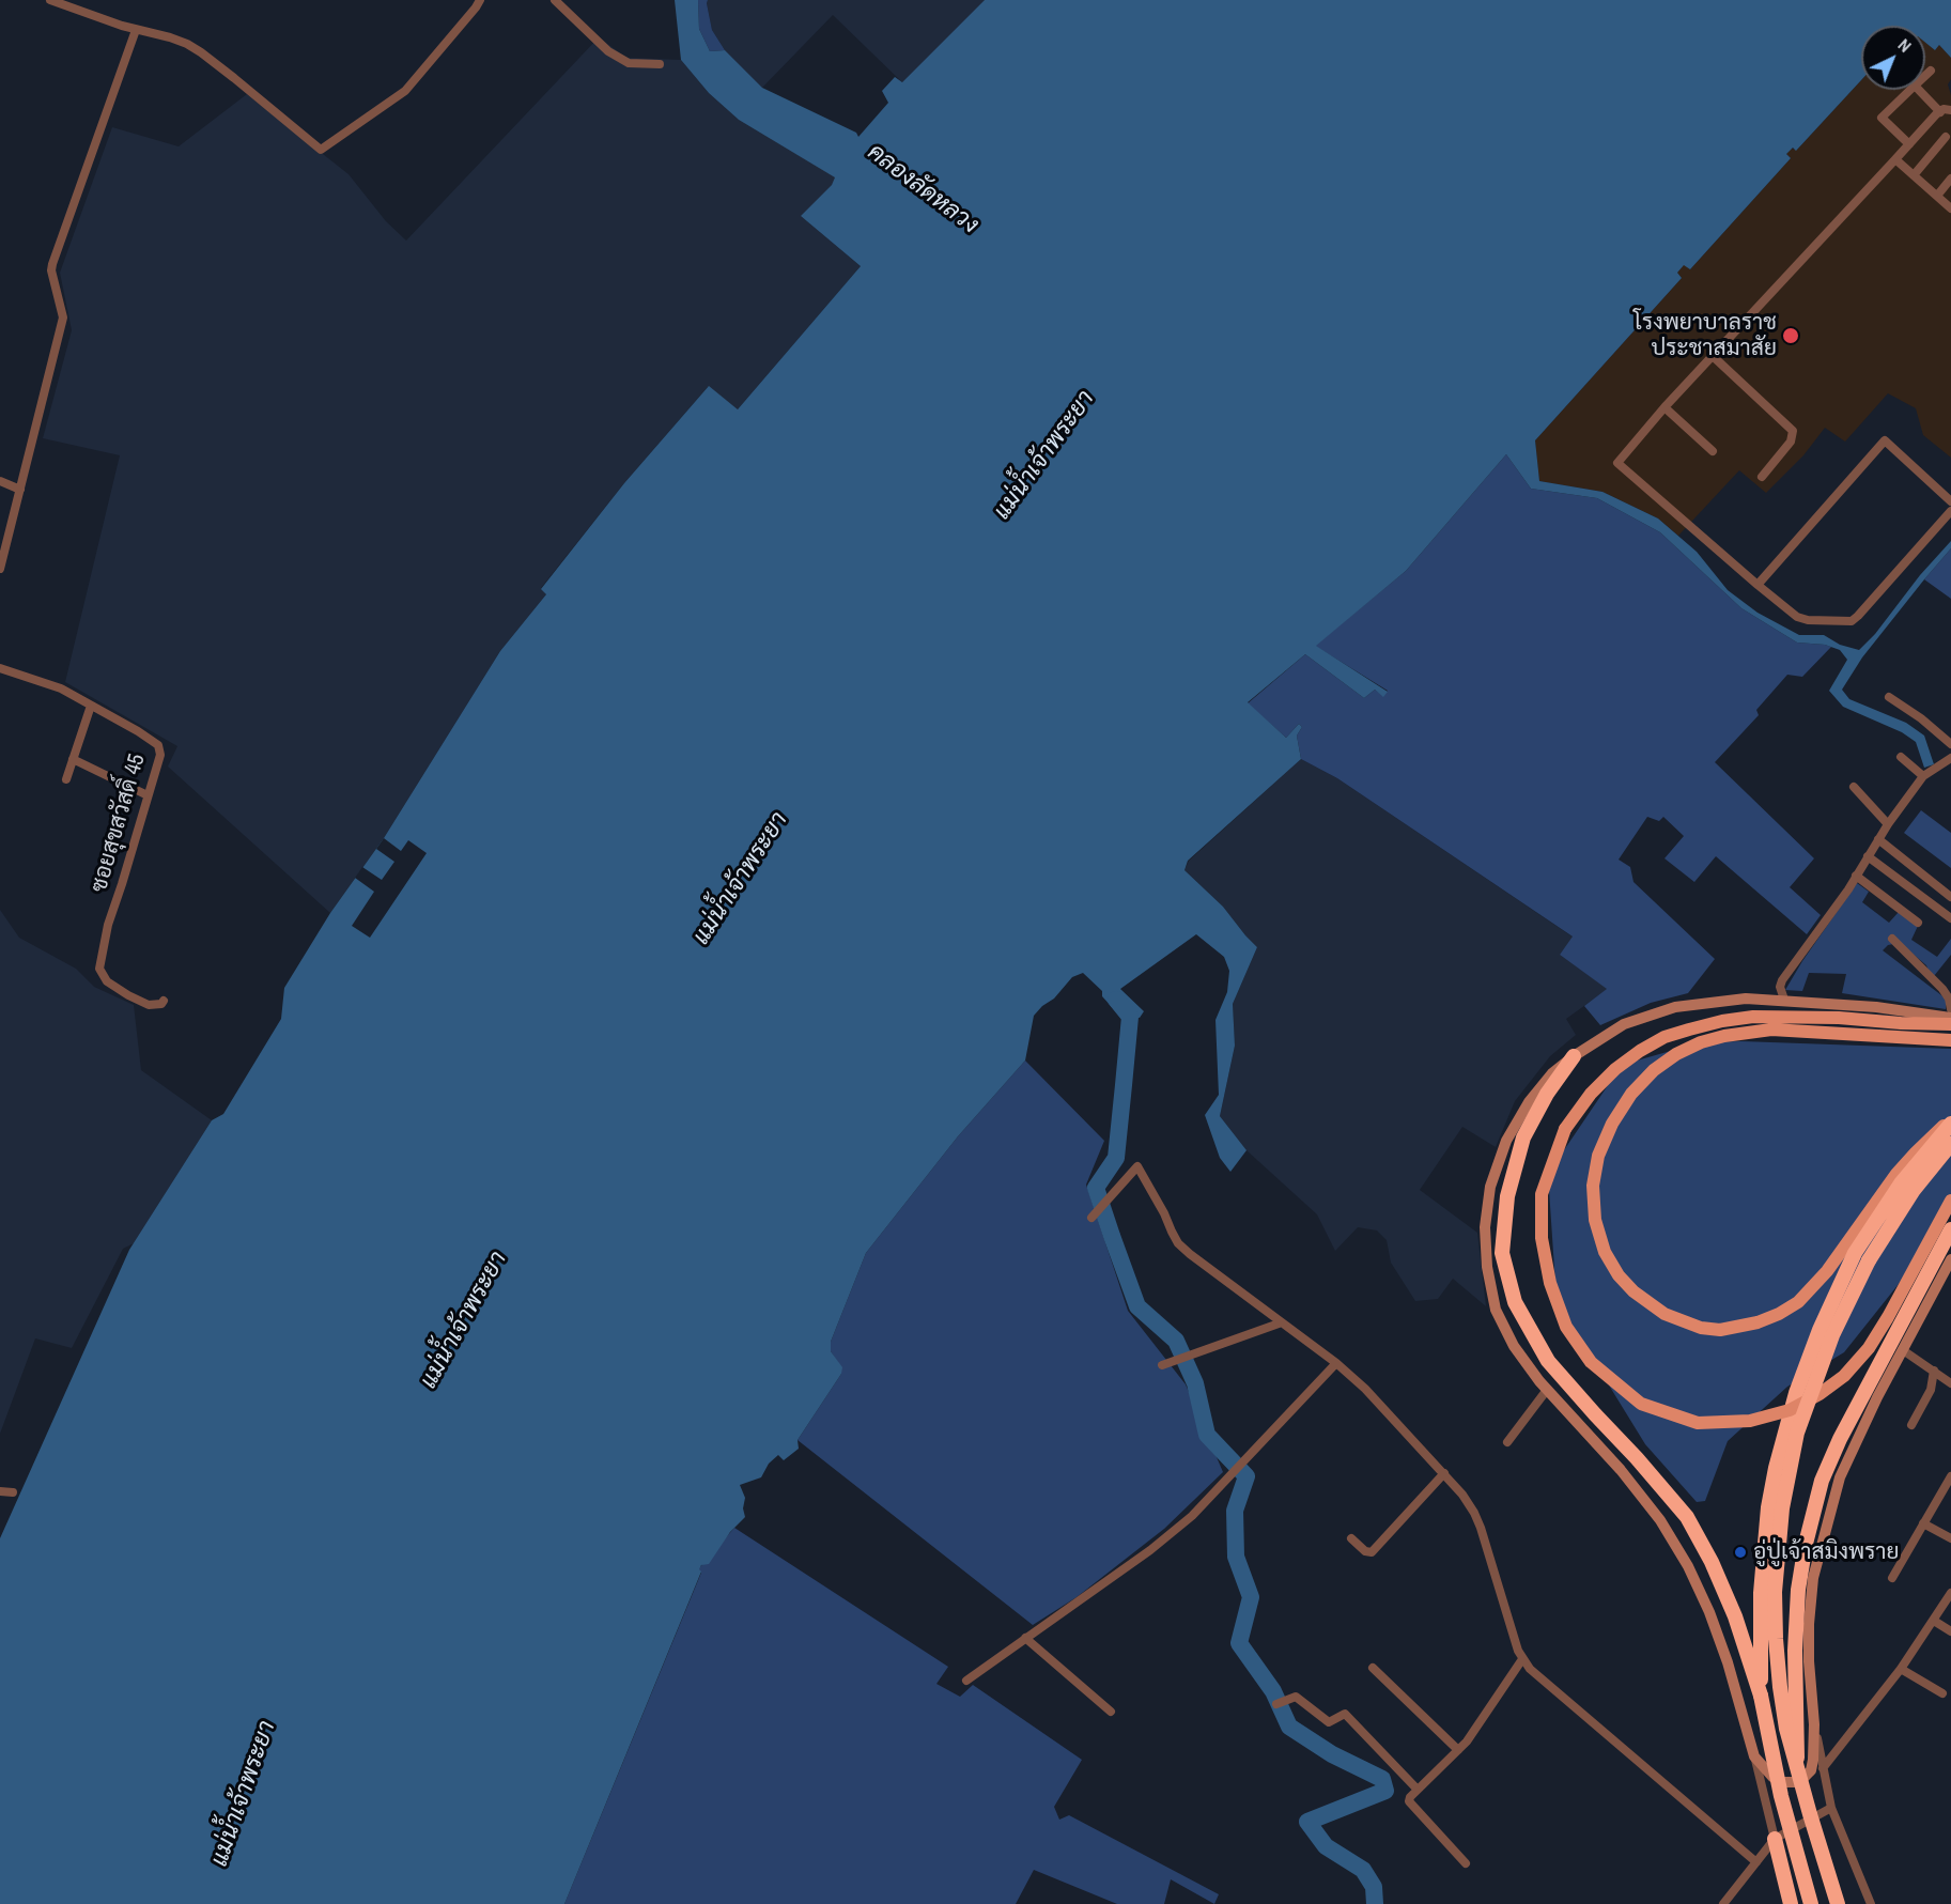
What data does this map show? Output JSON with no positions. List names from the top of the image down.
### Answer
{
  "streets": {
    "street": ["ซอยสุขสวัสดิ์ 45"]
  },
  "water": ["คลองลัดหลวง", "แม่น้ำเจ้าพระยา"],
  "places": ["โรงพยาบาลราช ประชาสมาสัย", "อู่ปู่เจ้าสมิงพราย"],
  "north": "top right"
}
